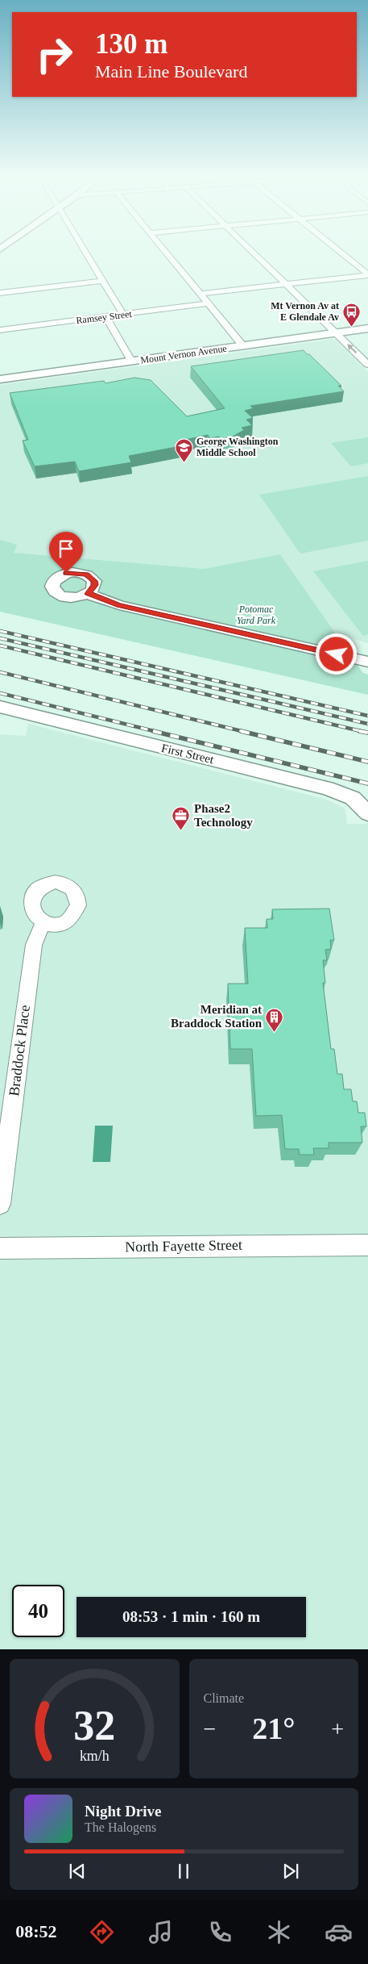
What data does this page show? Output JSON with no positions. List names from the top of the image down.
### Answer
{
  "streets": {
    "main road": ["Mount Vernon Avenue"],
    "street": [
      "Ramsey Street",
      "First Street",
      "Braddock Place",
      "North Fayette Street"
    ]
  },
  "parks": ["Potomac Yard Park"],
  "places": {
    "bus stop": ["Mt Vernon Av at E Glendale Av"],
    "school or university": ["George Washington Middle School"],
    "office": ["Phase2 Technology"],
    "building": ["Meridian at Braddock Station"]
  },
  "page": {
    "turn": ["130 m", "Main Line Boulevard"],
    "limit": "40",
    "trip": "08:53 · 1 min · 160 m",
    "tile": "Climate",
    "heat": ["−", "21°", "+"],
    "song": ["Night Drive", "The Halogens"],
    "tabs": "08:52",
    "gauge": ["32", "km/h"]
  }
}
